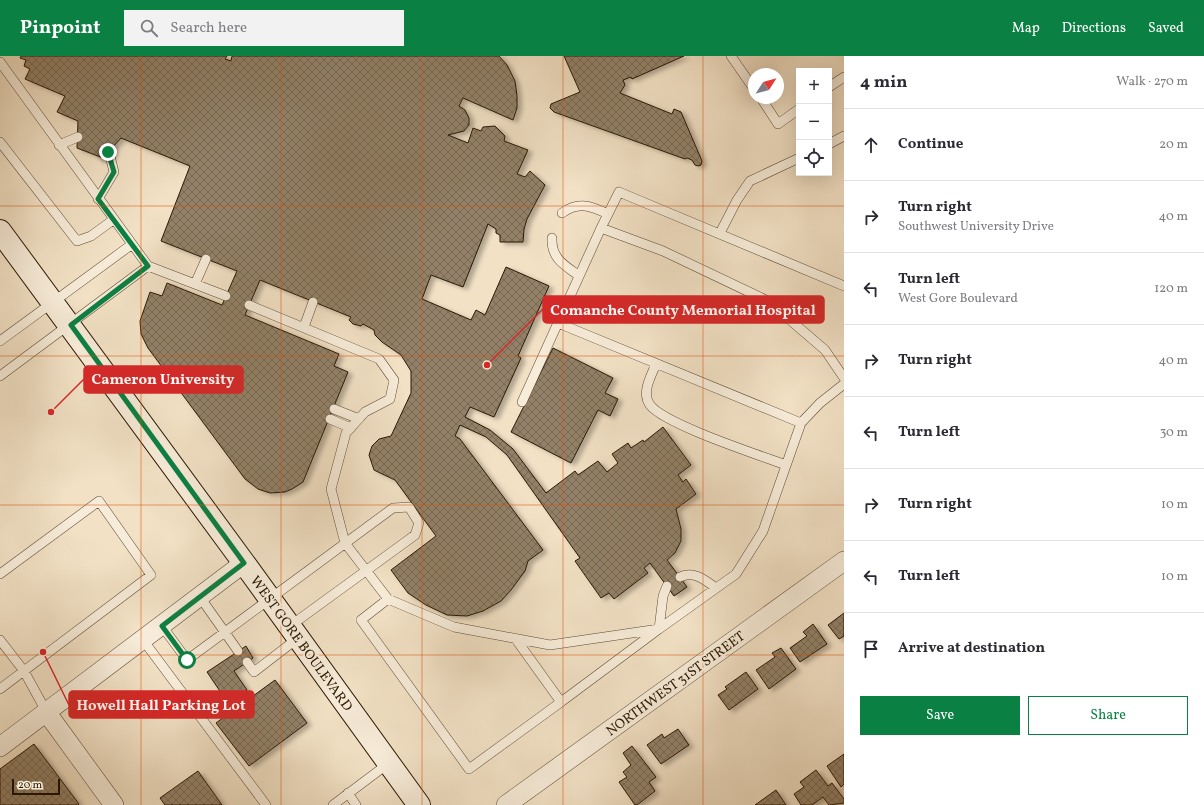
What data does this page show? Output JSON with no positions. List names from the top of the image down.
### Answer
{
  "streets": {
    "main road": ["WEST GORE BOULEVARD"],
    "street": ["NORTHWEST 31ST STREET"]
  },
  "places": ["Comanche County Memorial Hospital", "Cameron University", "Howell Hall Parking Lot"],
  "scale_bar": "20 m",
  "north": "top right",
  "page": {
    "header": "Pinpoint",
    "search": "Search here",
    "nav": ["Map", "Directions", "Saved"],
    "heading": ["4 min", "Walk · 270 m"],
    "map_buttons": ["+", "−"],
    "list": [
      ["Continue", "20 m"],
      ["Turn right", "Southwest University Drive", "40 m"],
      ["Turn left", "West Gore Boulevard", "120 m"],
      ["Turn right", "40 m"],
      ["Turn left", "30 m"],
      ["Turn right", "10 m"],
      ["Turn left", "10 m"],
      "Arrive at destination"
    ],
    "buttons": ["Save", "Share"],
    "scale": "20 m"
  }
}
